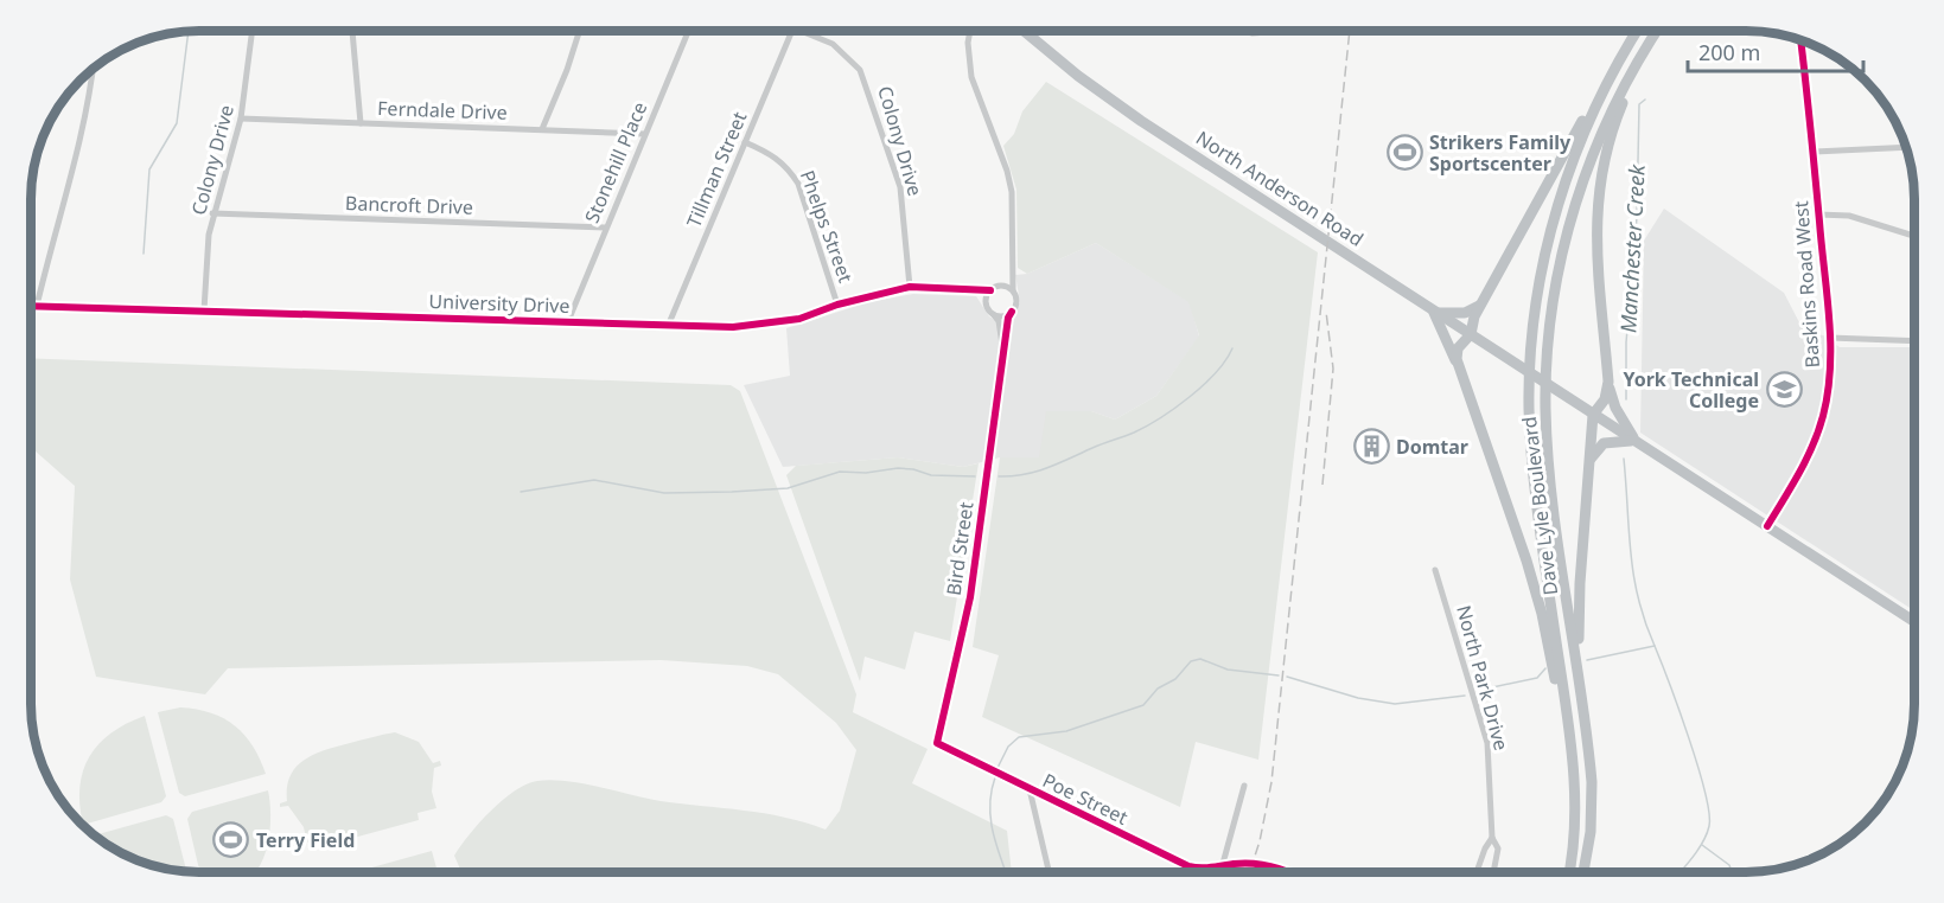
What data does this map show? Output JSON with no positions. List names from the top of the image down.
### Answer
{
  "streets": {
    "main road": ["North Anderson Road", "Dave Lyle Boulevard"],
    "street": [
      "Ferndale Drive",
      "Colony Drive",
      "Stonehill Place",
      "Tillman Street",
      "Bancroft Drive",
      "Phelps Street",
      "Baskins Road West",
      "University Drive",
      "Bird Street",
      "North Park Drive",
      "Poe Street"
    ]
  },
  "crossings": [
    ["Ferndale Drive", "Colony Drive"],
    ["Ferndale Drive", "Stonehill Place"],
    ["Colony Drive", "Bancroft Drive"],
    ["Colony Drive", "University Drive"],
    ["Stonehill Place", "Bancroft Drive"],
    ["Stonehill Place", "University Drive"],
    ["Tillman Street", "Phelps Street"],
    ["Tillman Street", "University Drive"],
    ["North Anderson Road", "Baskins Road West"],
    ["Phelps Street", "University Drive"],
    ["University Drive", "Bird Street"],
    ["Bird Street", "Poe Street"]
  ],
  "water": ["Manchester Creek"],
  "places": {
    "sports": ["Strikers Family Sportscenter", "Terry Field"],
    "school or university": ["York Technical College"],
    "building": ["Domtar"]
  },
  "scale_bar": "200 m"
}
